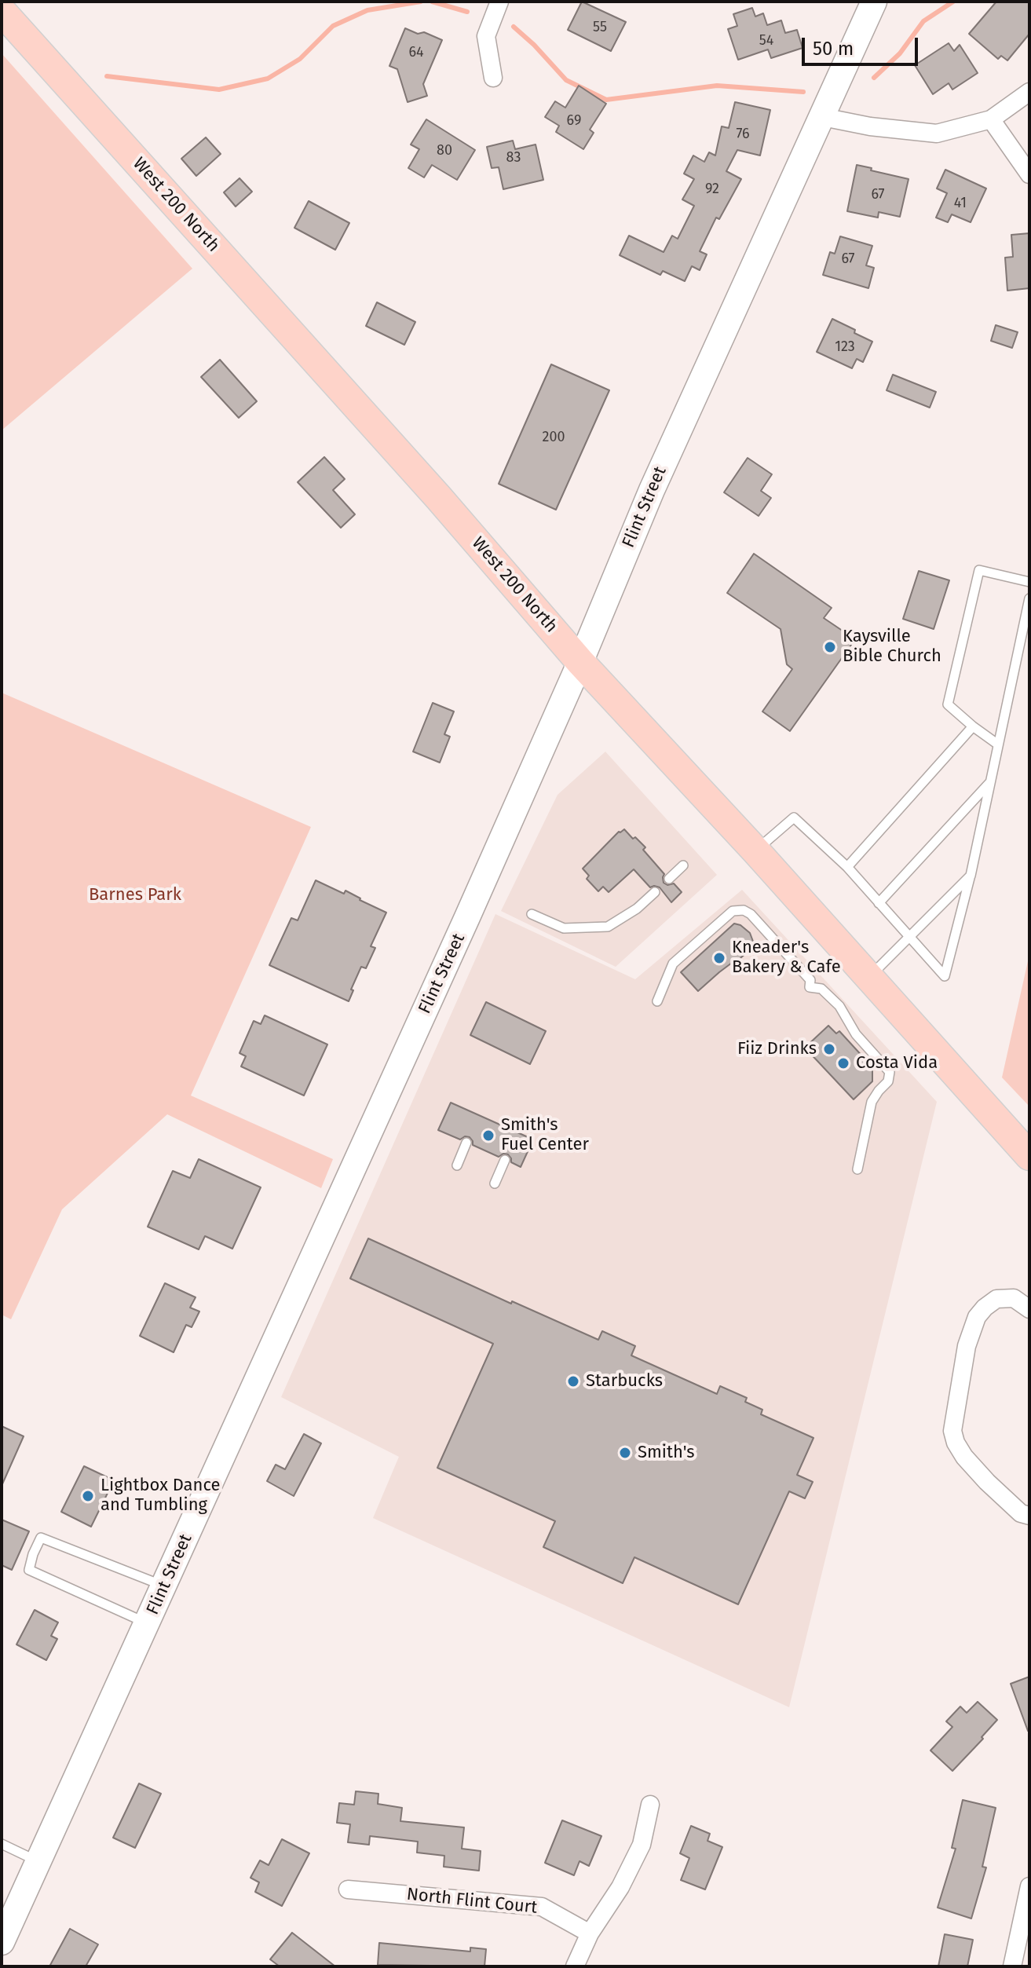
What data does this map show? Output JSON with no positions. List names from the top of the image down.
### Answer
{
  "streets": {
    "main road": ["West 200 North"],
    "street": ["Flint Street", "North Flint Court"]
  },
  "crossings": [
    ["West 200 North", "Flint Street"]
  ],
  "parks": ["Barnes Park"],
  "places": [
    "Kaysville Bible Church",
    "Kneader's Bakery & Cafe",
    "Fiiz Drinks",
    "Costa Vida",
    "Smith's Fuel Center",
    "Starbucks",
    "Smith's",
    "Lightbox Dance and Tumbling"
  ],
  "house_numbers": [
    "55",
    "54",
    "64",
    "69",
    "76",
    "80",
    "83",
    "92",
    "67",
    "41",
    "67",
    "123",
    "200"
  ],
  "scale_bar": "50 m"
}
